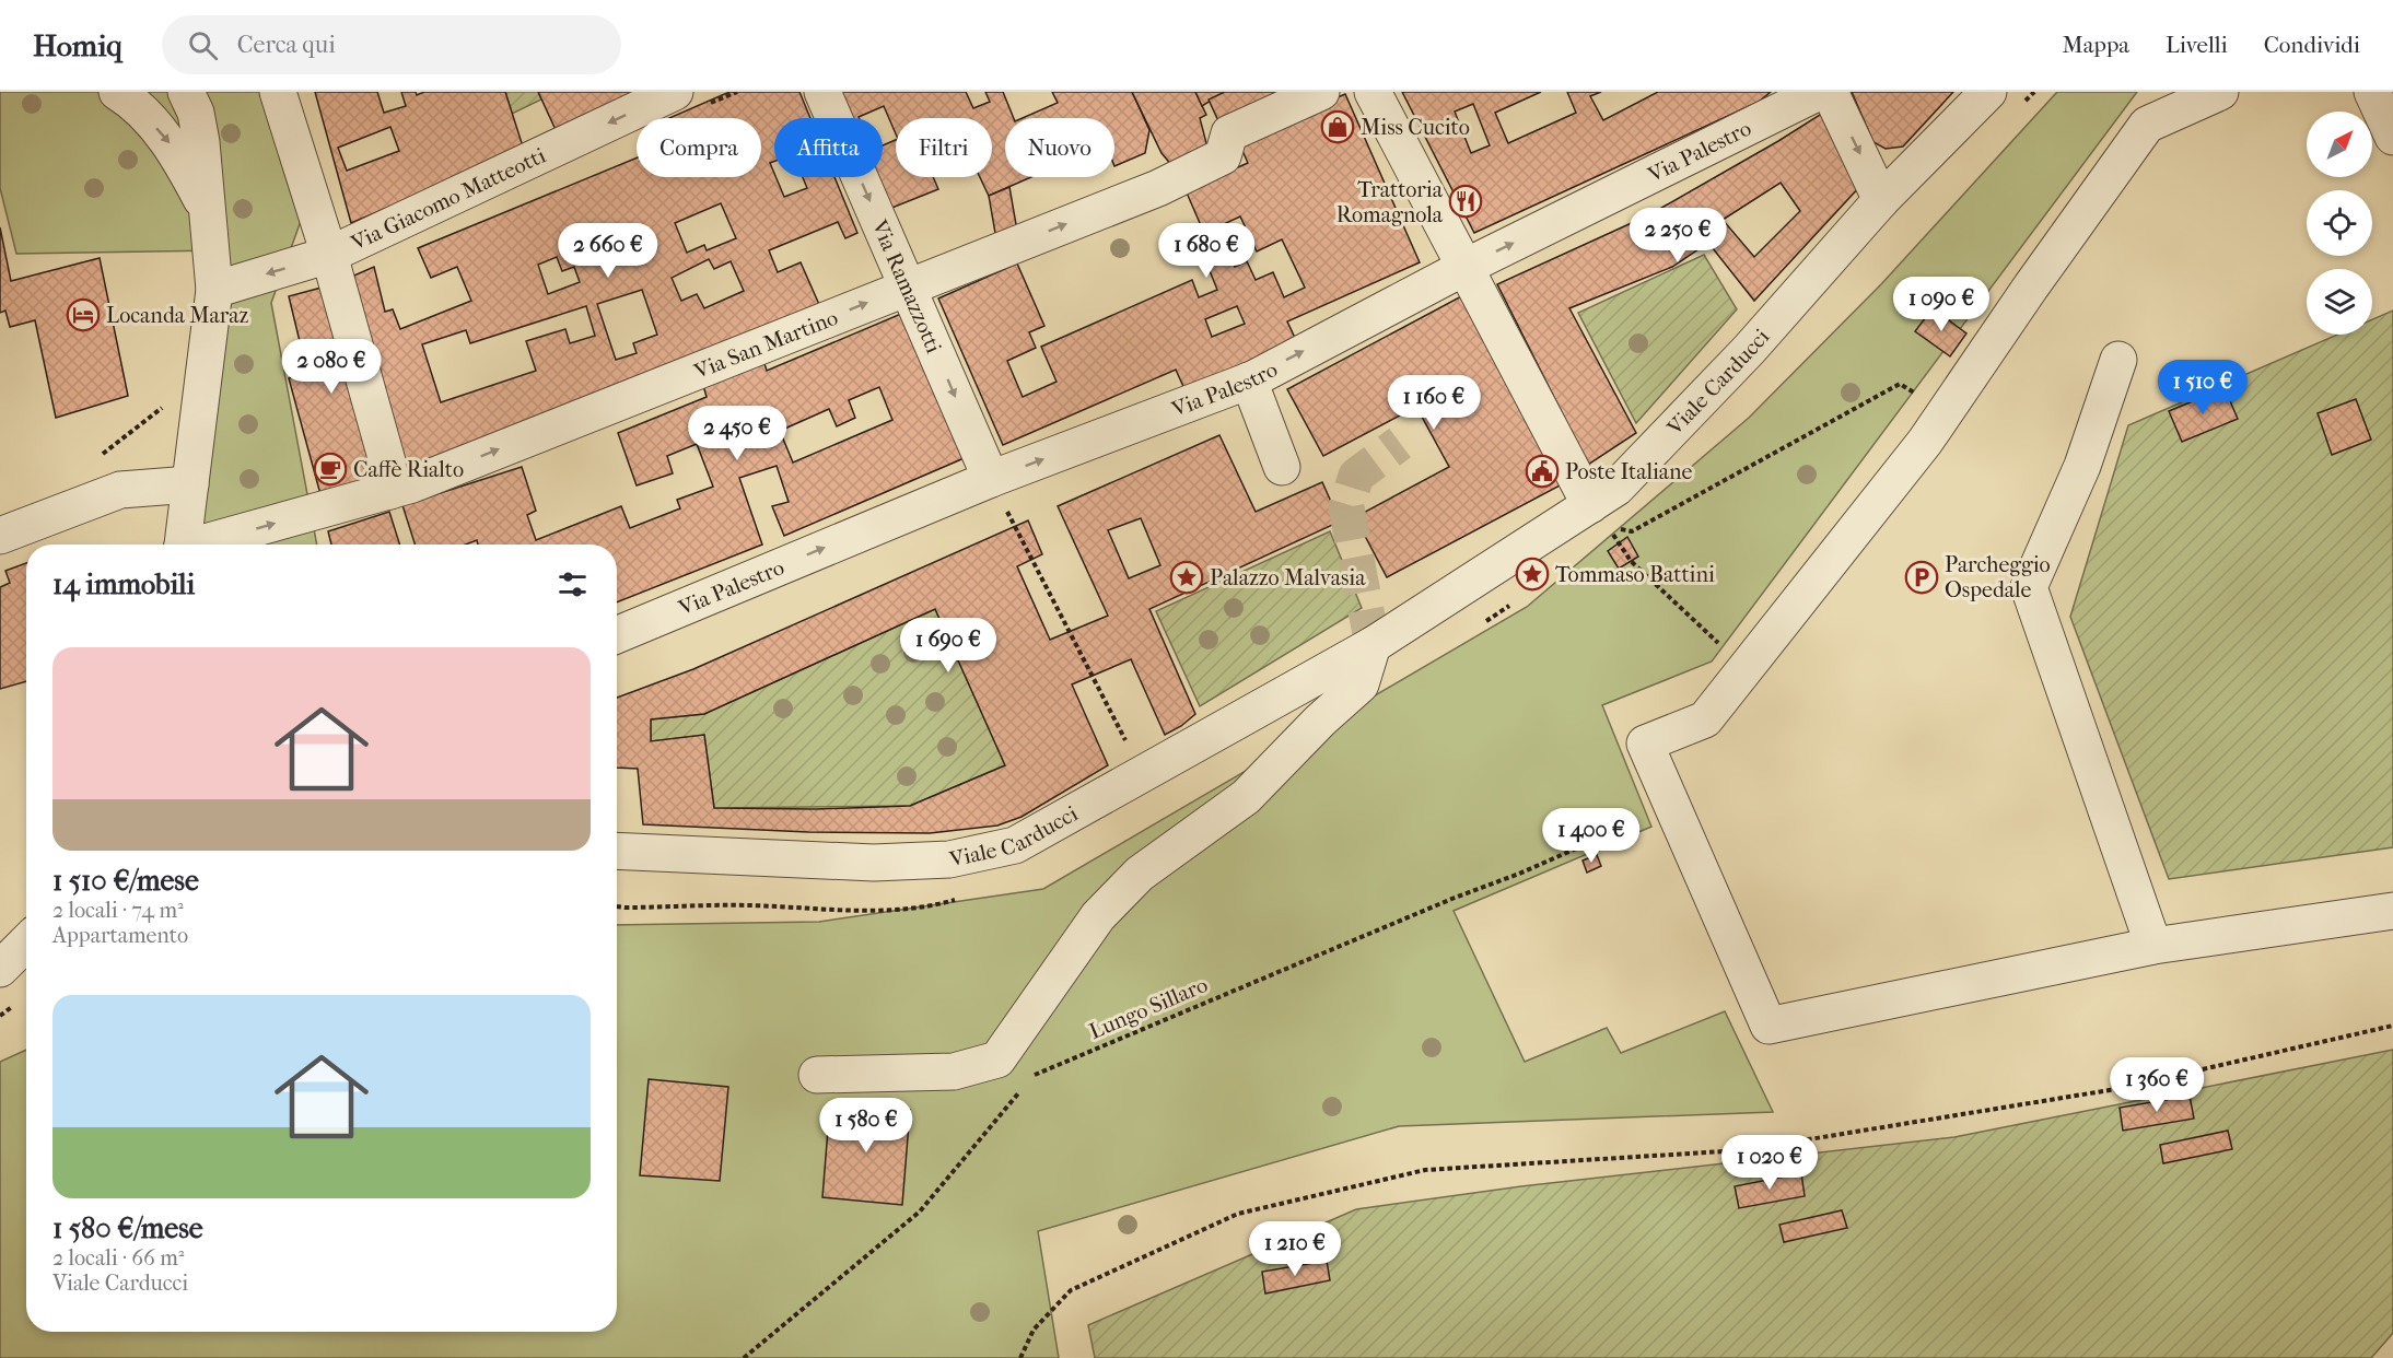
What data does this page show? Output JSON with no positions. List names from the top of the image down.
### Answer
{
  "streets": {
    "street": [
      "Via Palestro",
      "Via Giacomo Matteotti",
      "Via Ramazzotti",
      "Via San Martino",
      "Viale Carducci"
    ],
    "path": ["Lungo Sillaro"]
  },
  "crossings": [
    ["Via Palestro", "Via Ramazzotti"],
    ["Via Ramazzotti", "Via San Martino"]
  ],
  "one_way": [
    "Via Palestro",
    "Via Giacomo Matteotti",
    "Via Ramazzotti",
    "Via San Martino"
  ],
  "places": {
    "shop": ["Miss Cucito"],
    "restaurant": ["Trattoria Romagnola"],
    "hotel": ["Locanda Maraz"],
    "cafe": ["Caffè Rialto"],
    "public building": ["Poste Italiane"],
    "place": ["Tommaso Battini", "Palazzo Malvasia"],
    "parking": ["Parcheggio Ospedale"]
  },
  "north": "top right",
  "page": {
    "header": "Homiq",
    "search": "Cerca qui",
    "nav": ["Mappa", "Livelli", "Condividi"],
    "chip": [
      "Compra",
      "Affitta",
      "Filtri",
      "Nuovo"
    ],
    "price": [
      "2 250 €",
      "2 660 €",
      "1 680 €",
      "1 090 €",
      "2 080 €",
      "1 510 €",
      "1 160 €",
      "2 450 €",
      "1 690 €",
      "1 400 €",
      "1 360 €",
      "1 580 €",
      "1 020 €",
      "1 210 €"
    ],
    "heading": "14 immobili",
    "list": [
      {
        "name": "1 510 €/mese",
        "note": "2 locali · 74 m² · Appartamento"
      },
      {
        "name": "1 580 €/mese",
        "note": "2 locali · 66 m² · Viale Carducci"
      }
    ]
  }
}
